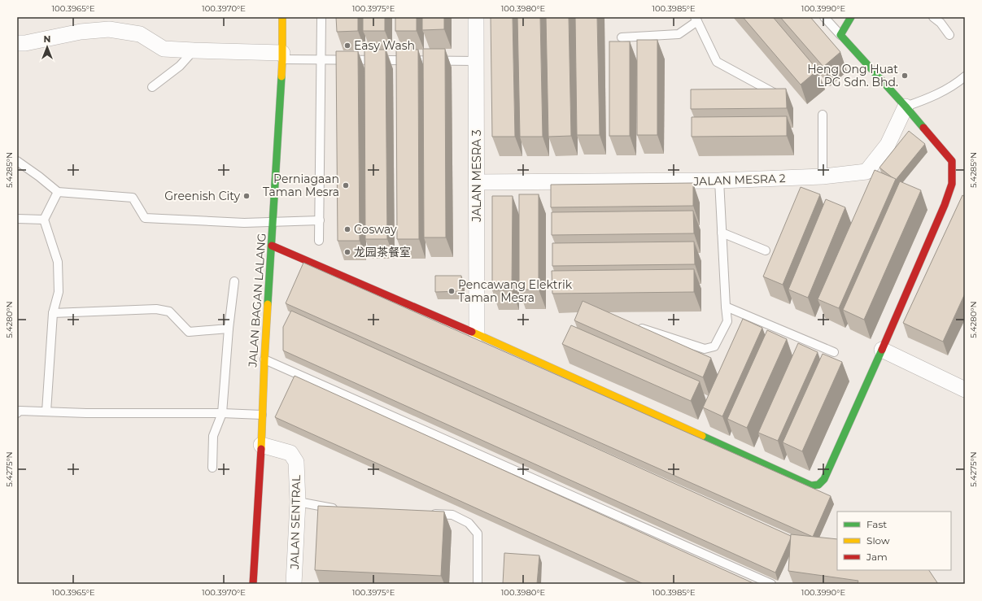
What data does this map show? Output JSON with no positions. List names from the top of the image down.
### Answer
{
  "streets": {
    "street": [
      "JALAN MESRA 3",
      "JALAN MESRA 2",
      "JALAN BAGAN LALANG",
      "JALAN SENTRAL"
    ]
  },
  "crossings": [
    ["JALAN MESRA 3", "JALAN MESRA 2"],
    ["JALAN BAGAN LALANG", "JALAN SENTRAL"]
  ],
  "places": [
    "Easy Wash",
    "Heng Ong Huat LPG Sdn. Bhd.",
    "Perniagaan Taman Mesra",
    "Greenish City",
    "Cosway",
    "龙园茶餐室",
    "Pencawang Elektrik Taman Mesra"
  ],
  "legend": ["Fast", "Slow", "Jam"],
  "north": "top",
  "coordinates": [
    "100.3965°E",
    "100.3970°E",
    "100.3975°E",
    "100.3980°E",
    "100.3985°E",
    "100.3990°E",
    "5.4285°N",
    "5.4280°N",
    "5.4275°N"
  ]
}
